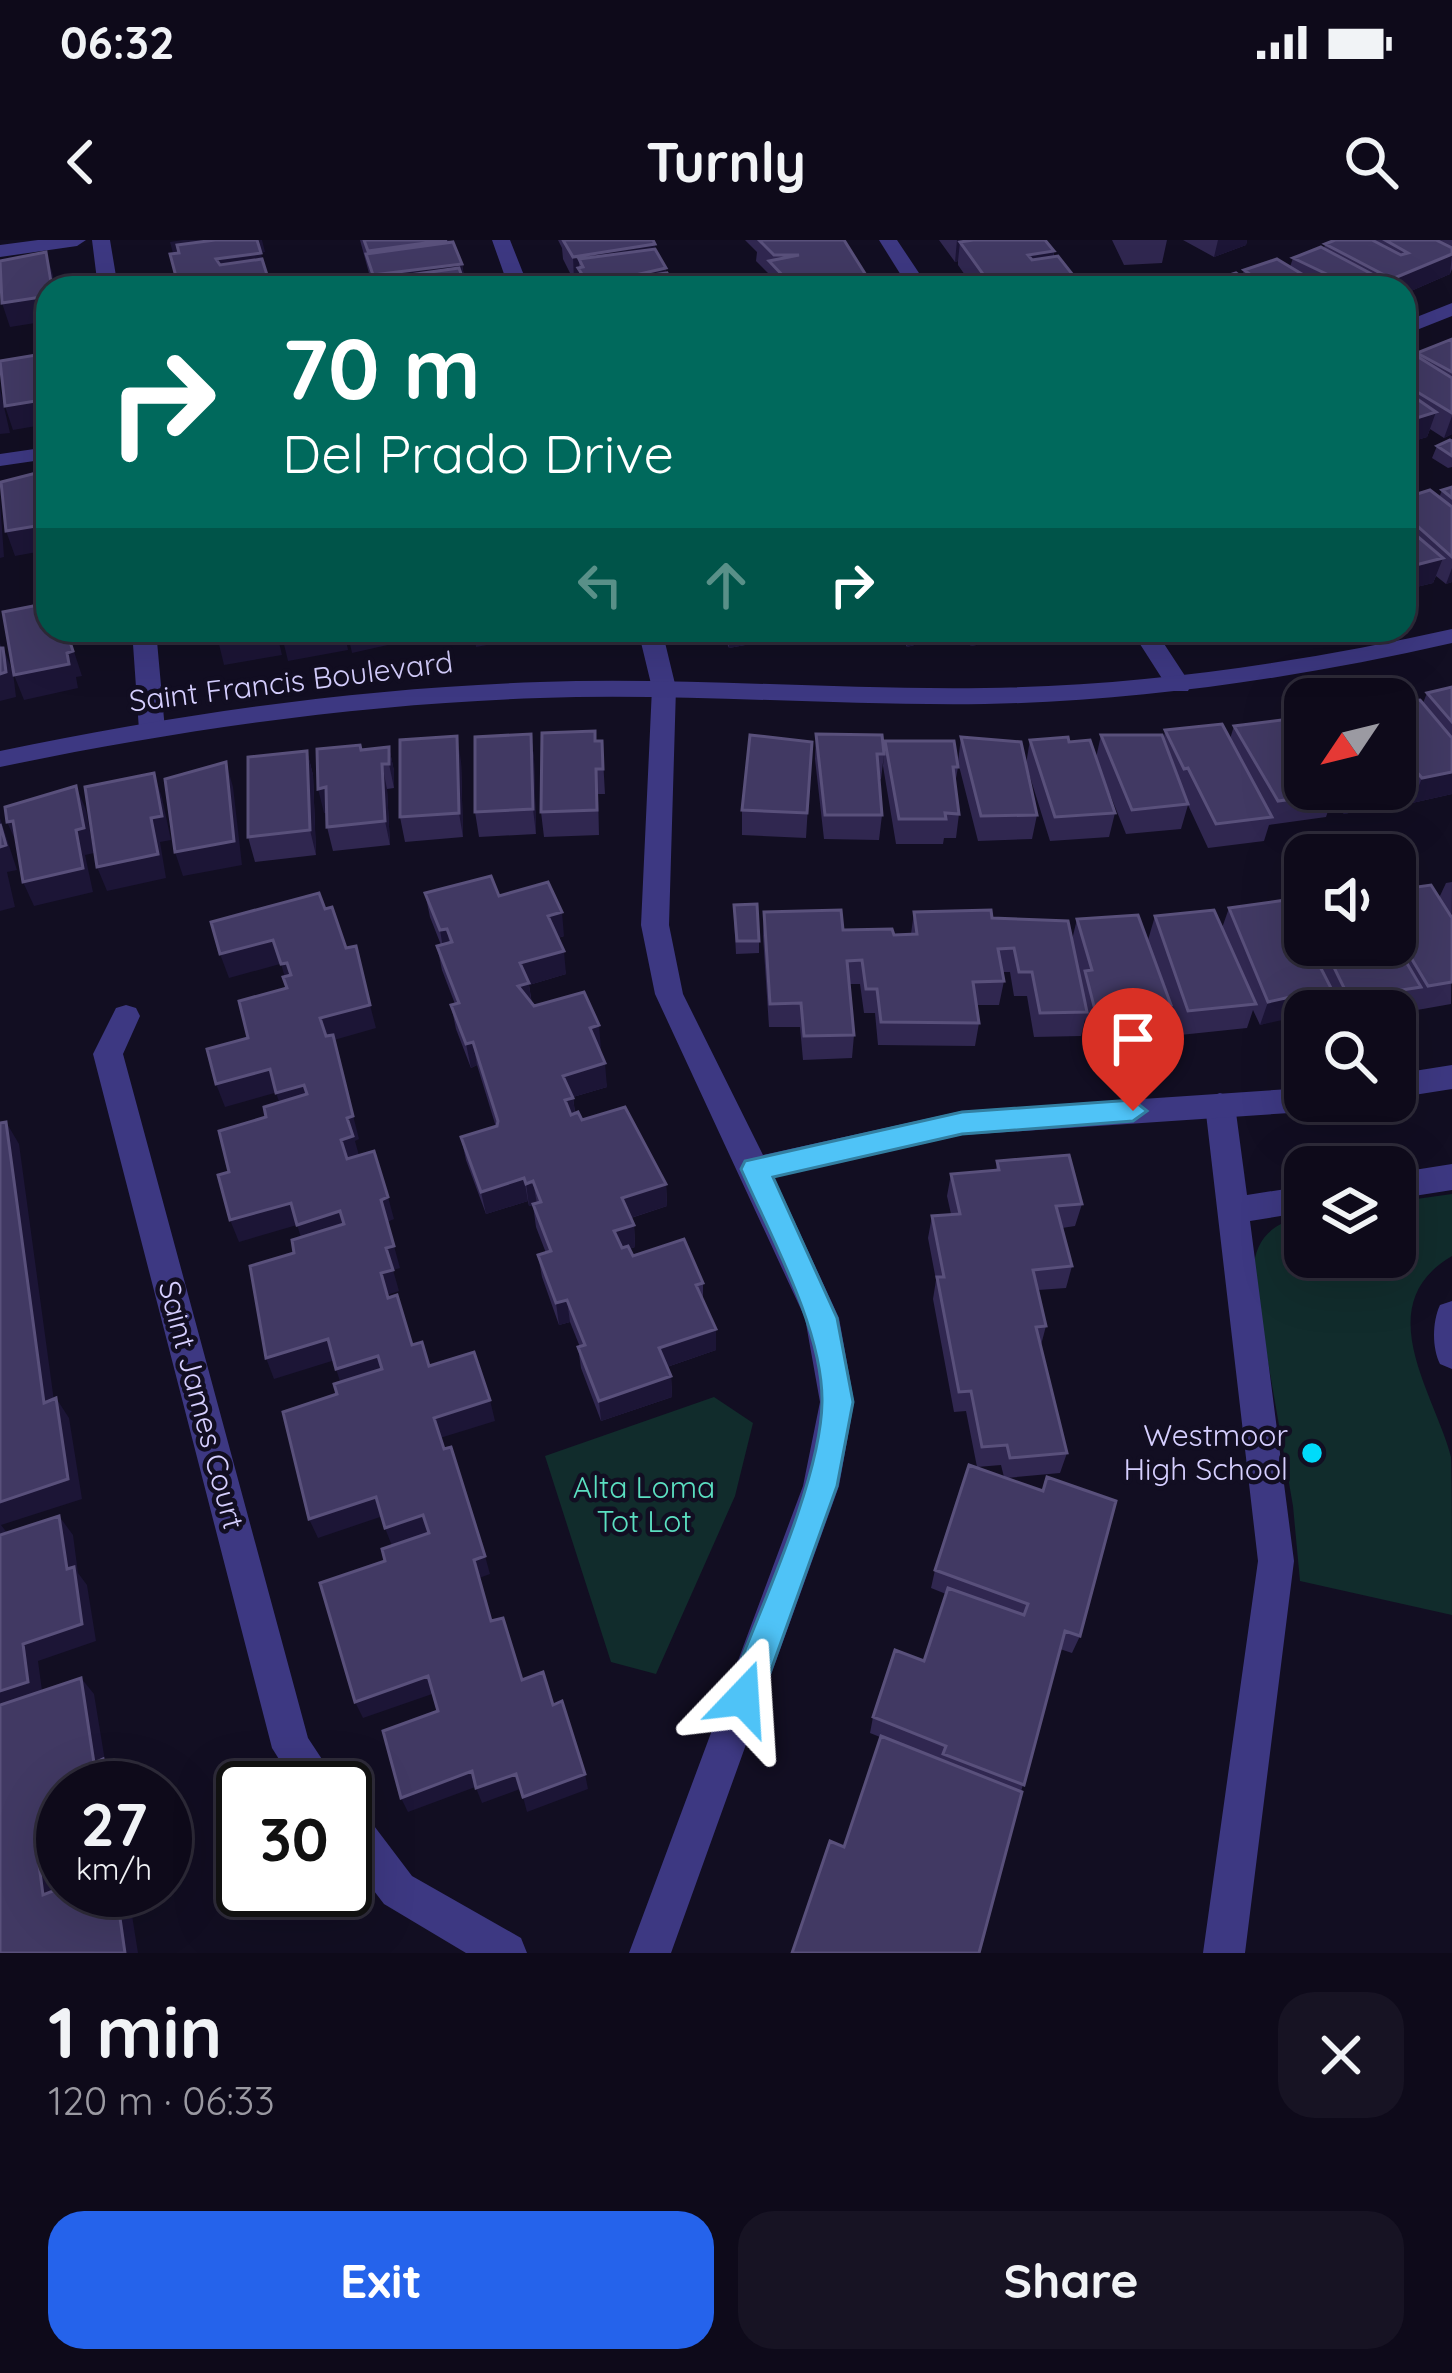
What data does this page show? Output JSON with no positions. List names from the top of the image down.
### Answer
{
  "streets": {
    "street": ["Saint Francis Boulevard", "Saint James Court"]
  },
  "parks": ["Alta Loma Tot Lot"],
  "places": ["Westmoor High School"],
  "north": "bottom left",
  "page": {
    "status": "06:32",
    "header": "Turnly",
    "turn": ["70 m", "Del Prado Drive"],
    "speed": "27 km/h",
    "limit": "30",
    "heading": ["1 min", "120 m · 06:33"],
    "buttons": ["Exit", "Share"]
  }
}
